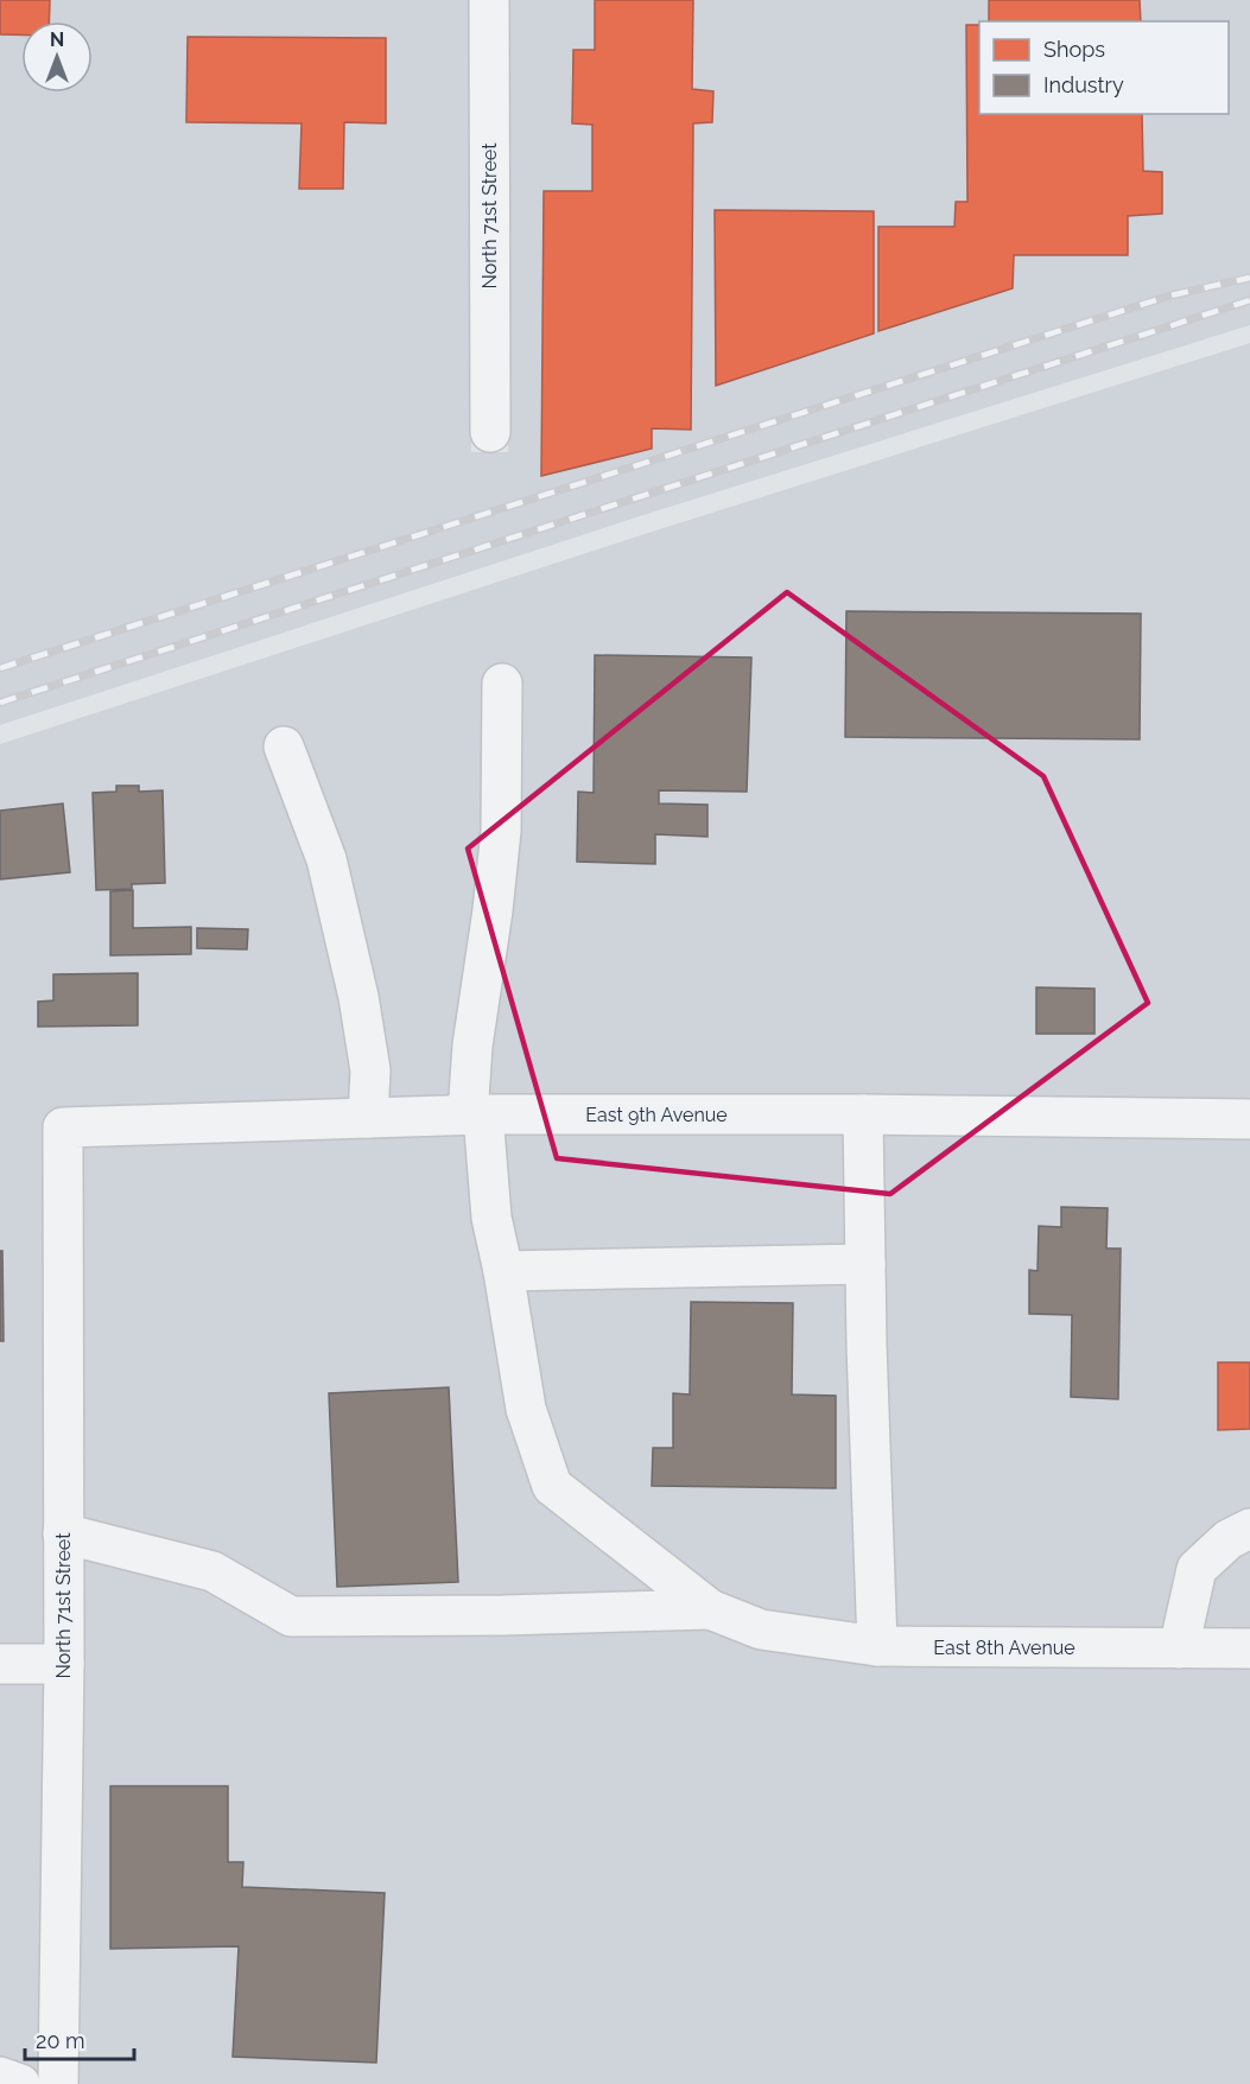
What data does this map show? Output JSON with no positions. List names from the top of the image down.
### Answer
{
  "streets": {
    "street": ["North 71st Street", "East 9th Avenue", "East 8th Avenue"]
  },
  "crossings": [
    ["North 71st Street", "East 9th Avenue"]
  ],
  "legend": ["Shops", "Industry"],
  "scale_bar": "20 m",
  "north": "top"
}
